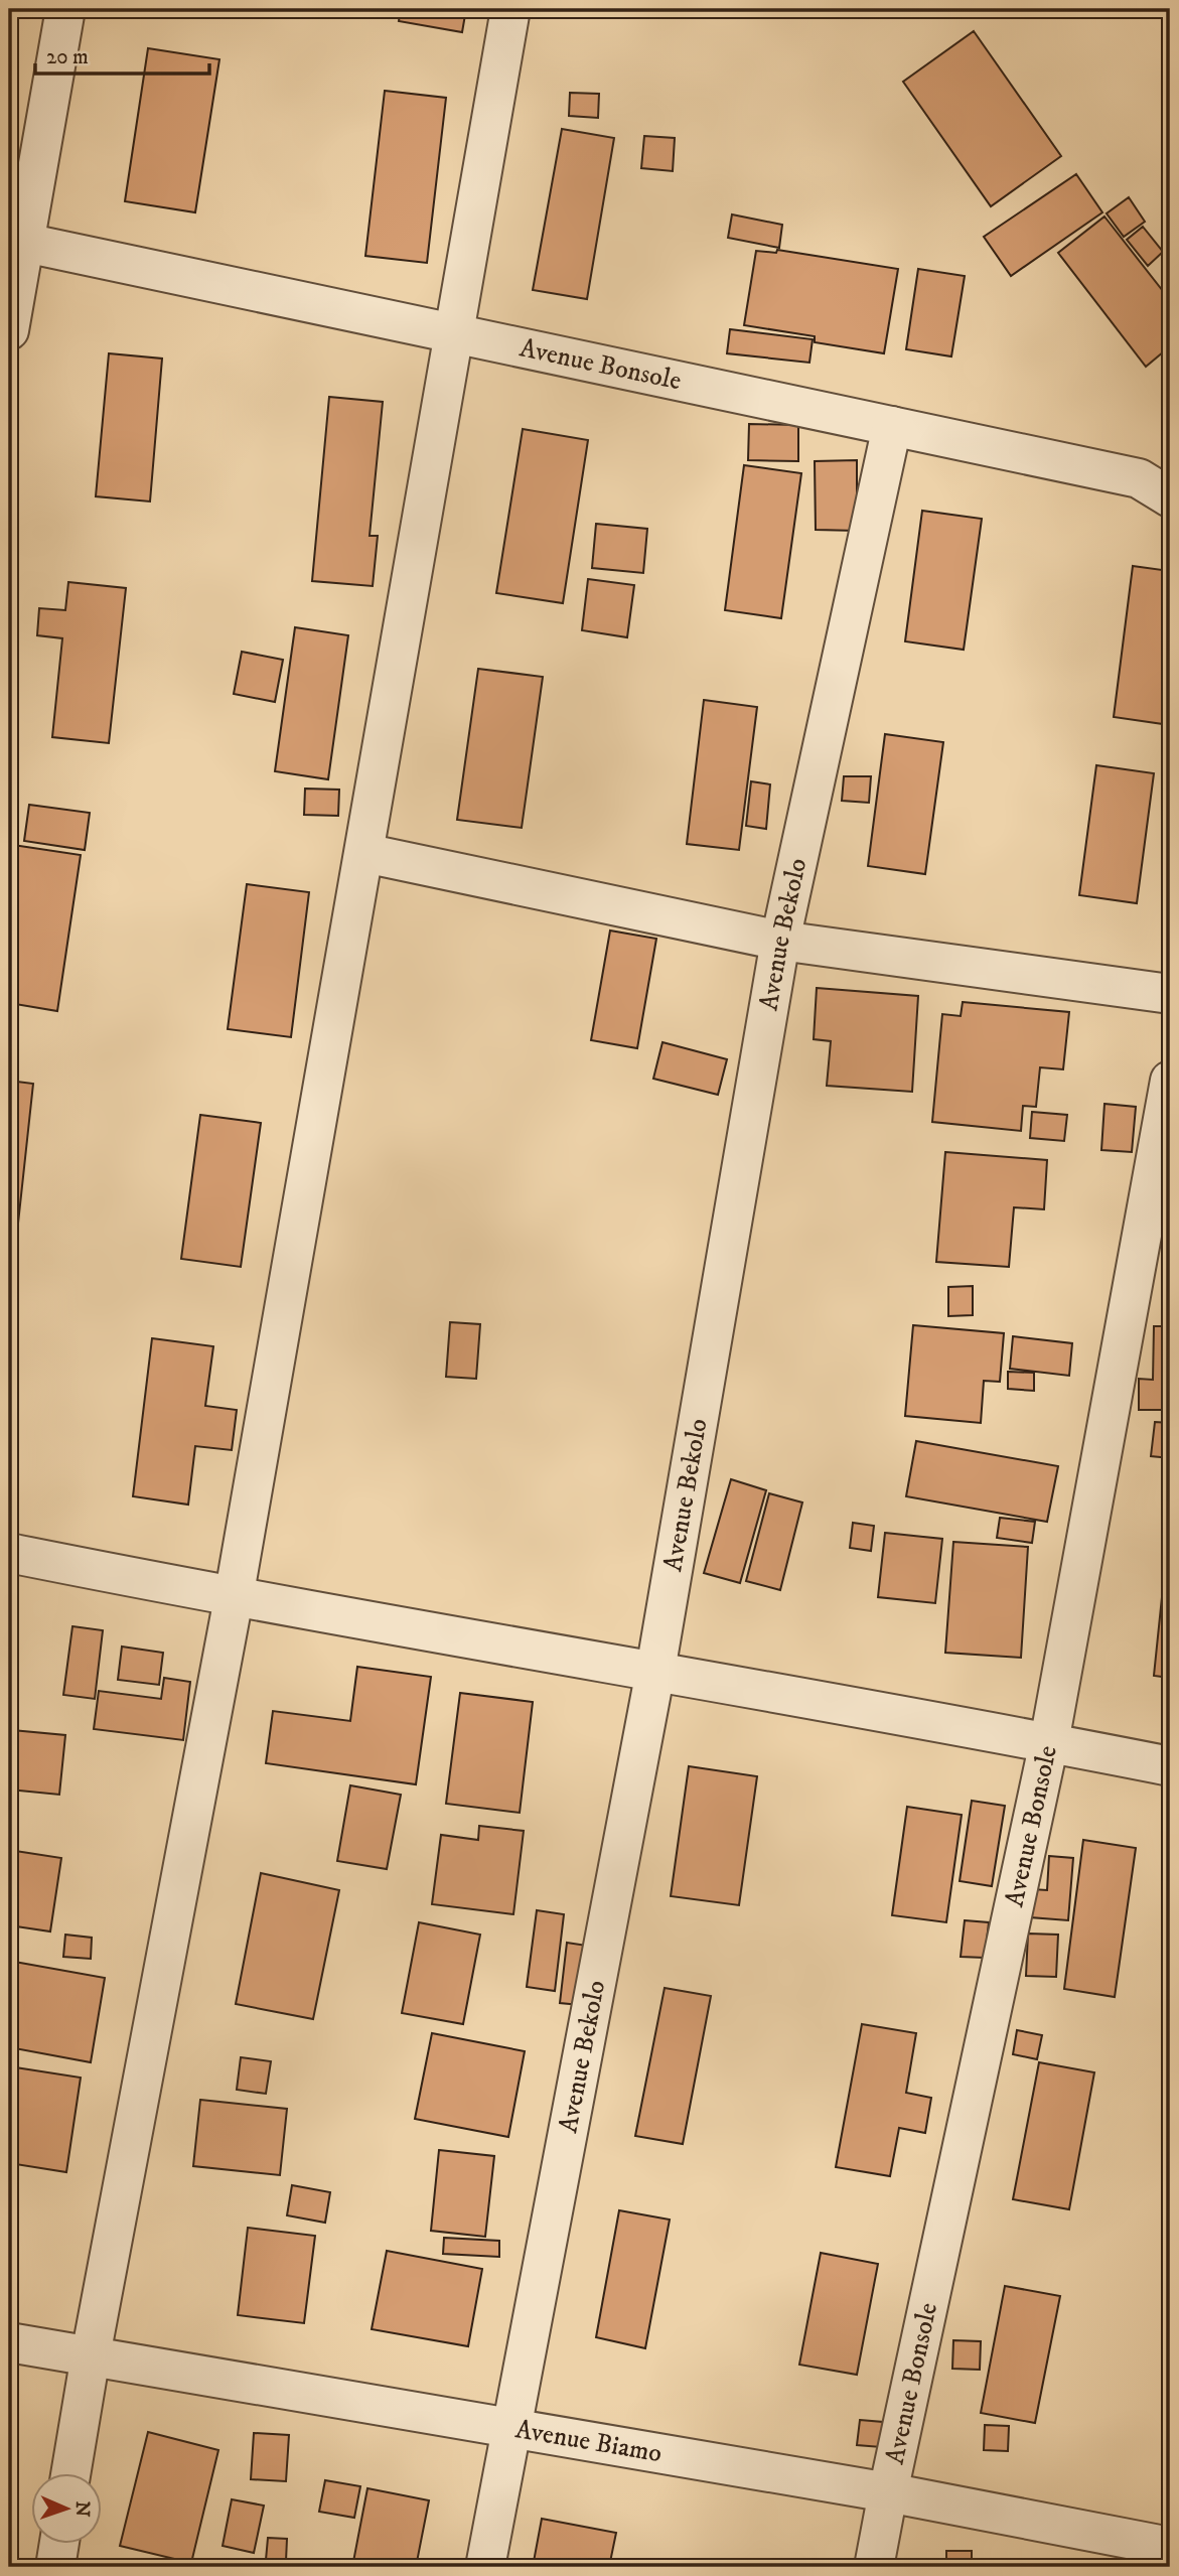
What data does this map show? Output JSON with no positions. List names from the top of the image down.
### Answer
{
  "streets": {
    "street": ["Avenue Bonsole", "Avenue Bekolo", "Avenue Biamo"]
  },
  "crossings": [
    ["Avenue Bonsole", "Avenue Bekolo"],
    ["Avenue Bonsole", "Avenue Biamo"],
    ["Avenue Bekolo", "Avenue Biamo"]
  ],
  "scale_bar": "20 m",
  "north": "right"
}
